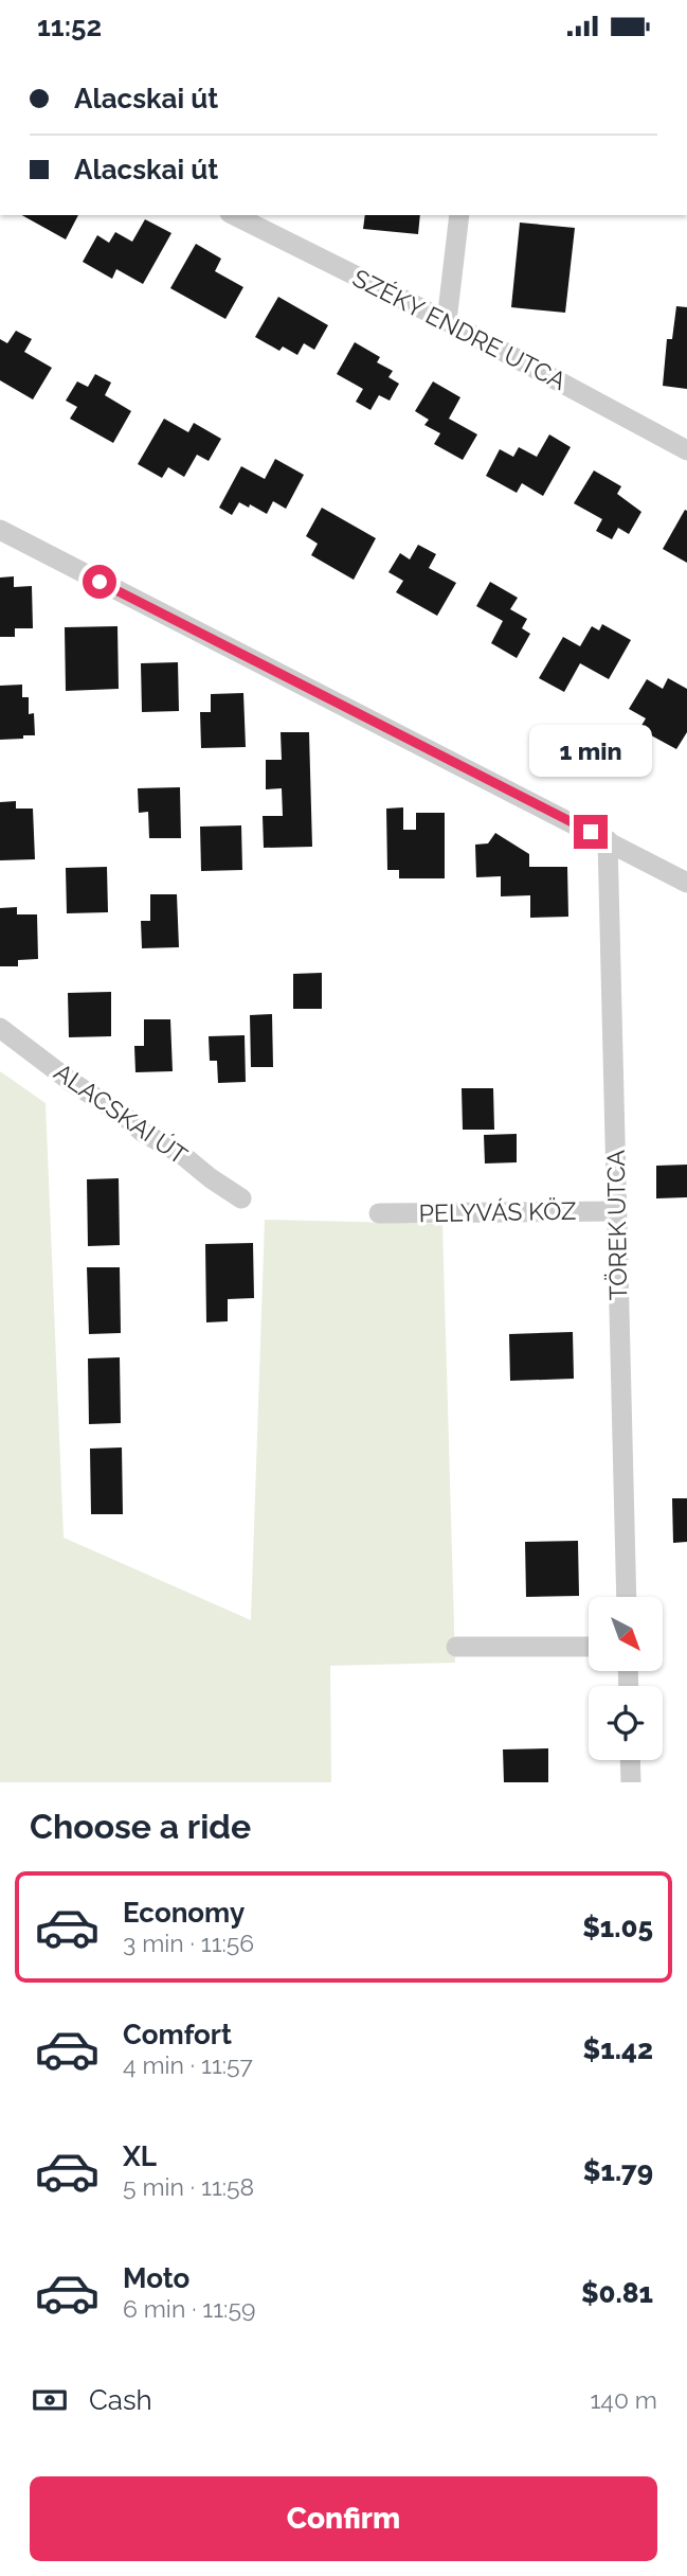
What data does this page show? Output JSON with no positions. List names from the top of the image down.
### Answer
{
  "streets": {
    "street": [
      "SZÉKY ENDRE UTCA",
      "ALACSKAI ÚT",
      "PELYVÁS KÖZ",
      "TÖREK UTCA"
    ]
  },
  "crossings": [
    ["PELYVÁS KÖZ", "TÖREK UTCA"]
  ],
  "north": "bottom right",
  "page": {
    "status": "11:52",
    "banner": ["Alacskai út", "Alacskai út"],
    "bubble": "1 min",
    "heading": "Choose a ride",
    "list": [
      {
        "name": "Economy",
        "note": "3 min · 11:56",
        "value": "$1.05"
      },
      {
        "name": "Comfort",
        "note": "4 min · 11:57",
        "value": "$1.42"
      },
      {
        "name": "XL",
        "note": "5 min · 11:58",
        "value": "$1.79"
      },
      {
        "name": "Moto",
        "note": "6 min · 11:59",
        "value": "$0.81"
      }
    ],
    "pay": ["Cash", "140 m"],
    "buttons": "Confirm"
  }
}
